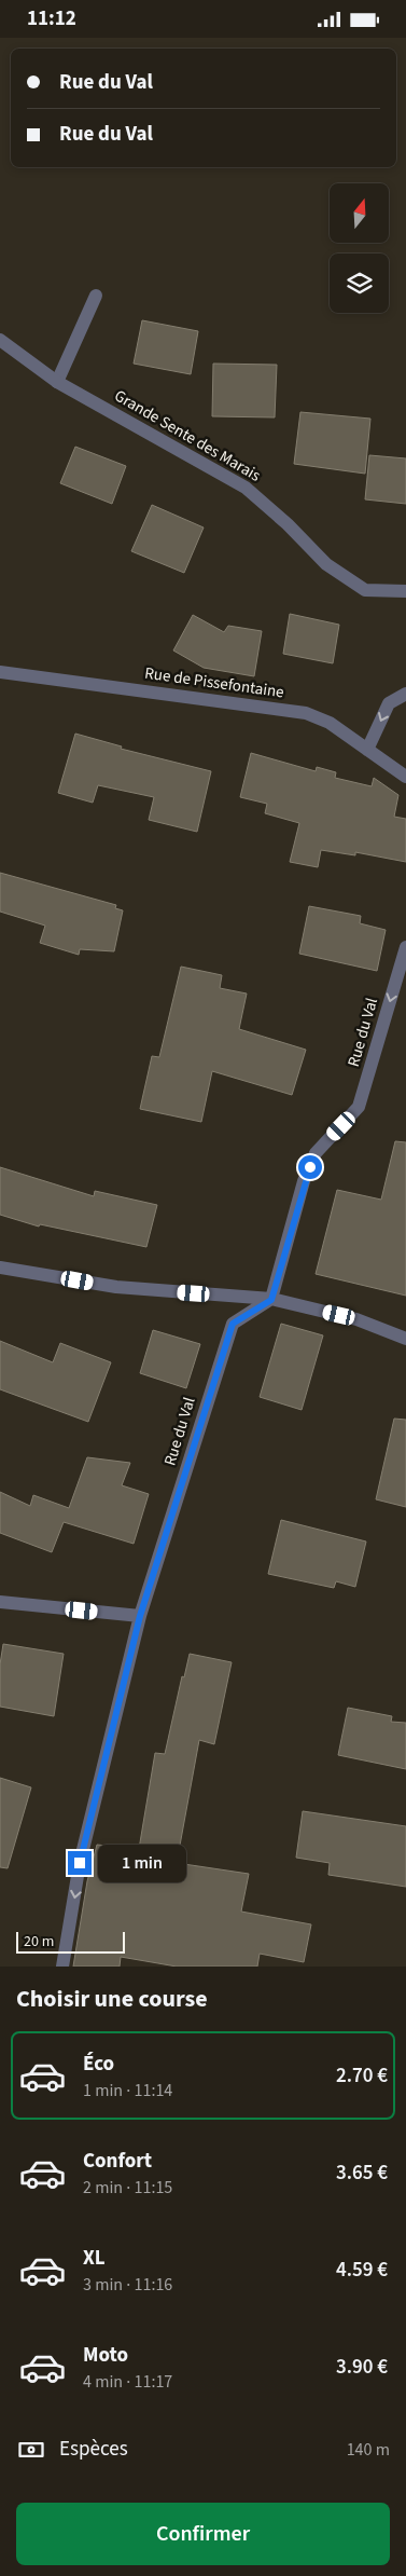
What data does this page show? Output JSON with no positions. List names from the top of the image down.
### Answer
{
  "streets": {
    "street": ["Grande Sente des Marais", "Rue de Pissefontaine", "Rue du Val"]
  },
  "one_way": ["Rue du Val"],
  "scale_bar": "20 m",
  "north": "top",
  "page": {
    "status": "11:12",
    "banner": ["Rue du Val", "Rue du Val"],
    "bubble": "1 min",
    "scale": "20 m",
    "heading": "Choisir une course",
    "list": [
      {
        "name": "Éco",
        "note": "1 min · 11:14",
        "value": "2.70 €"
      },
      {
        "name": "Confort",
        "note": "2 min · 11:15",
        "value": "3.65 €"
      },
      {
        "name": "XL",
        "note": "3 min · 11:16",
        "value": "4.59 €"
      },
      {
        "name": "Moto",
        "note": "4 min · 11:17",
        "value": "3.90 €"
      }
    ],
    "pay": ["Espèces", "140 m"],
    "buttons": "Confirmer"
  }
}
